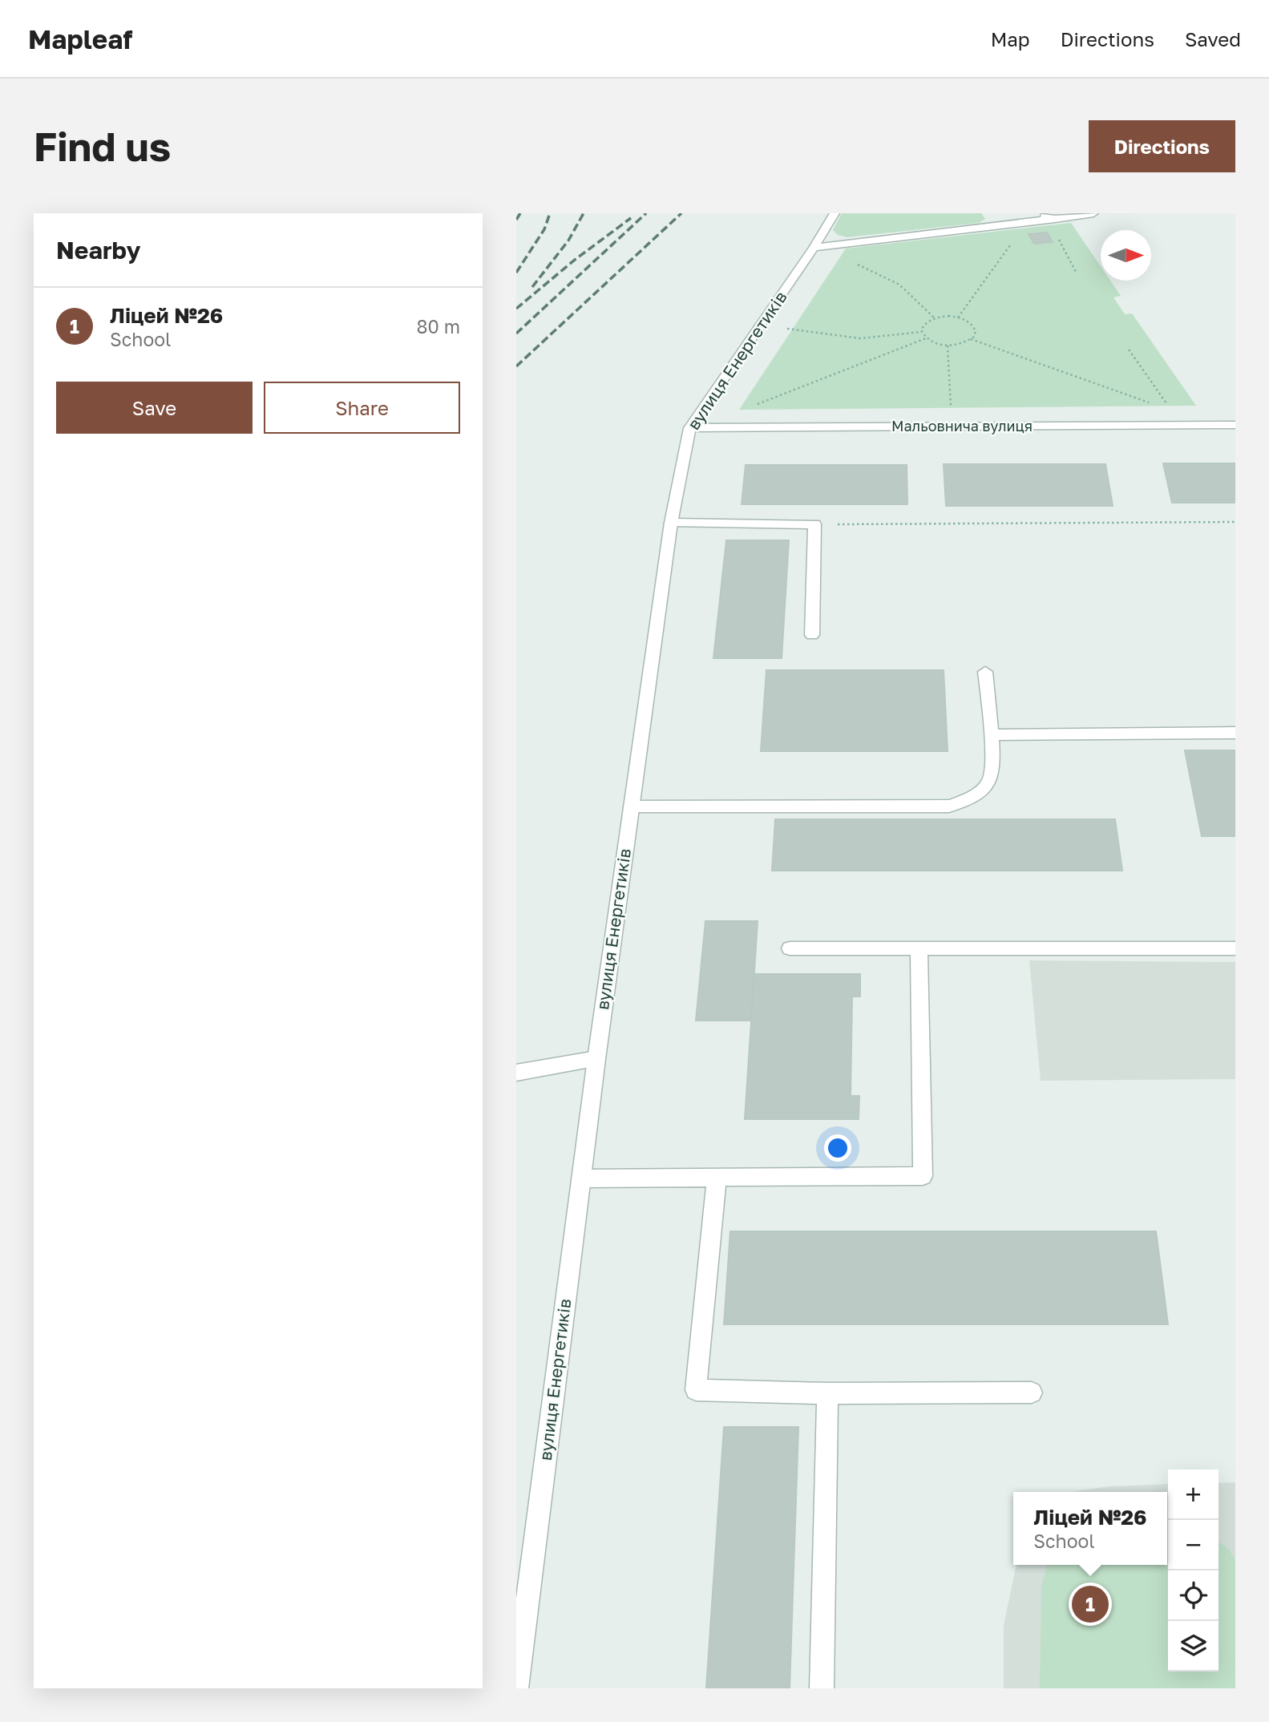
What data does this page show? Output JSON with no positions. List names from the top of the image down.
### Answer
{
  "streets": {
    "street": ["вулиця Енергетиків", "Мальовнича вулиця"]
  },
  "crossings": [
    ["вулиця Енергетиків", "Мальовнича вулиця"]
  ],
  "north": "right",
  "page": {
    "header": "Mapleaf",
    "nav": ["Map", "Directions", "Saved"],
    "buttons": [
      "Directions",
      ["Save", "Share"]
    ],
    "title": "Find us",
    "heading": "Nearby",
    "list": [
      {
        "mark": "1",
        "name": "Ліцей №26",
        "note": "School",
        "value": "80 m"
      }
    ],
    "map_buttons": ["+", "−"],
    "popup": ["Ліцей №26", "School"],
    "pins": "1"
  }
}
